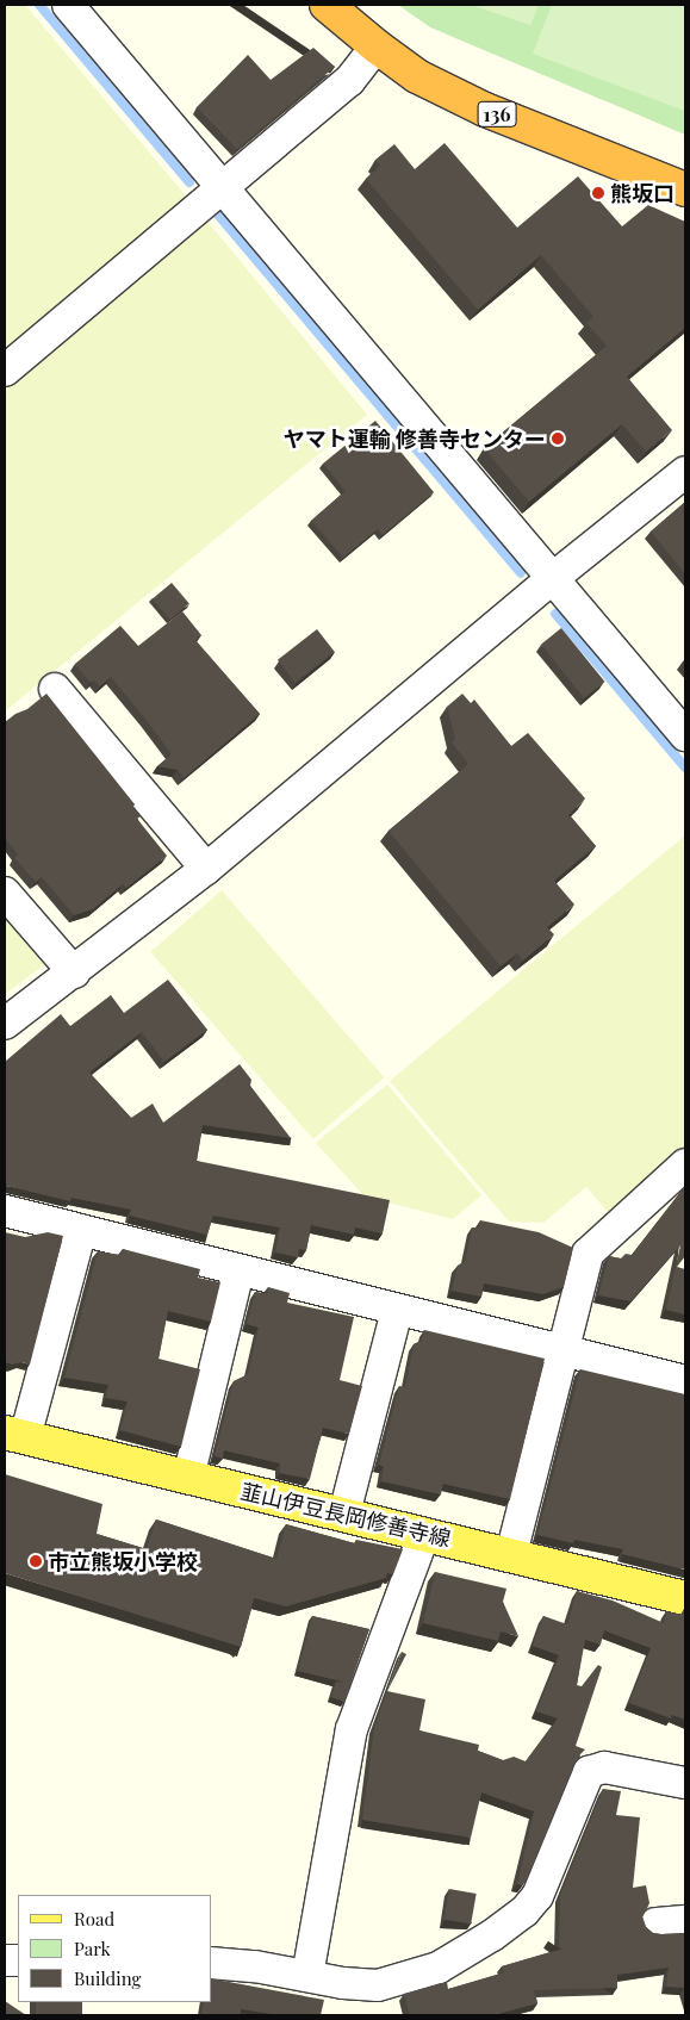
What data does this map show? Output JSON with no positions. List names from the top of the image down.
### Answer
{
  "streets": {
    "highway": ["136"],
    "main road": ["韮山伊豆長岡修善寺線"]
  },
  "places": ["熊坂口", "ヤマト運輸 修善寺センター", "市立熊坂小学校"],
  "legend": ["Road", "Park", "Building"]
}
